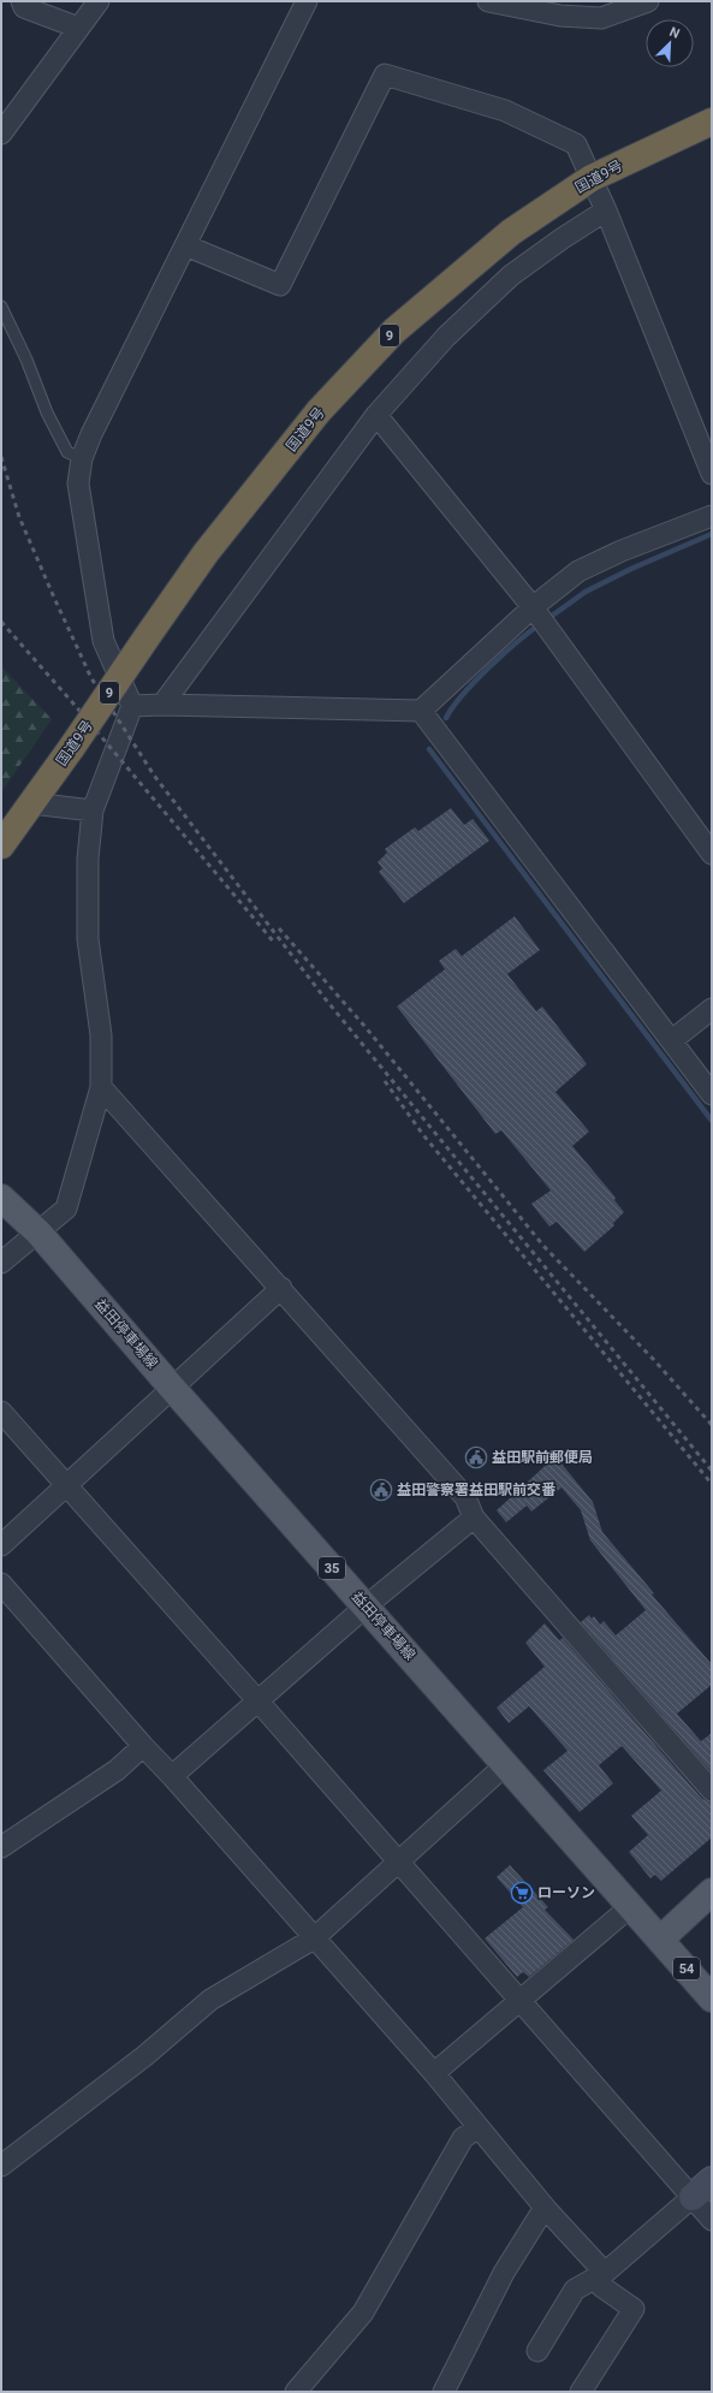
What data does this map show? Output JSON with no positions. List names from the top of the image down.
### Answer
{
  "streets": {
    "highway": ["国道9号", "9"],
    "main road": ["益田停車場線", "35", "54"]
  },
  "crossings": [
    ["益田停車場線", "54"]
  ],
  "places": {
    "public building": ["益田駅前郵便局", "益田警察署益田駅前交番"],
    "supermarket": ["ローソン"]
  },
  "north": "top right"
}
